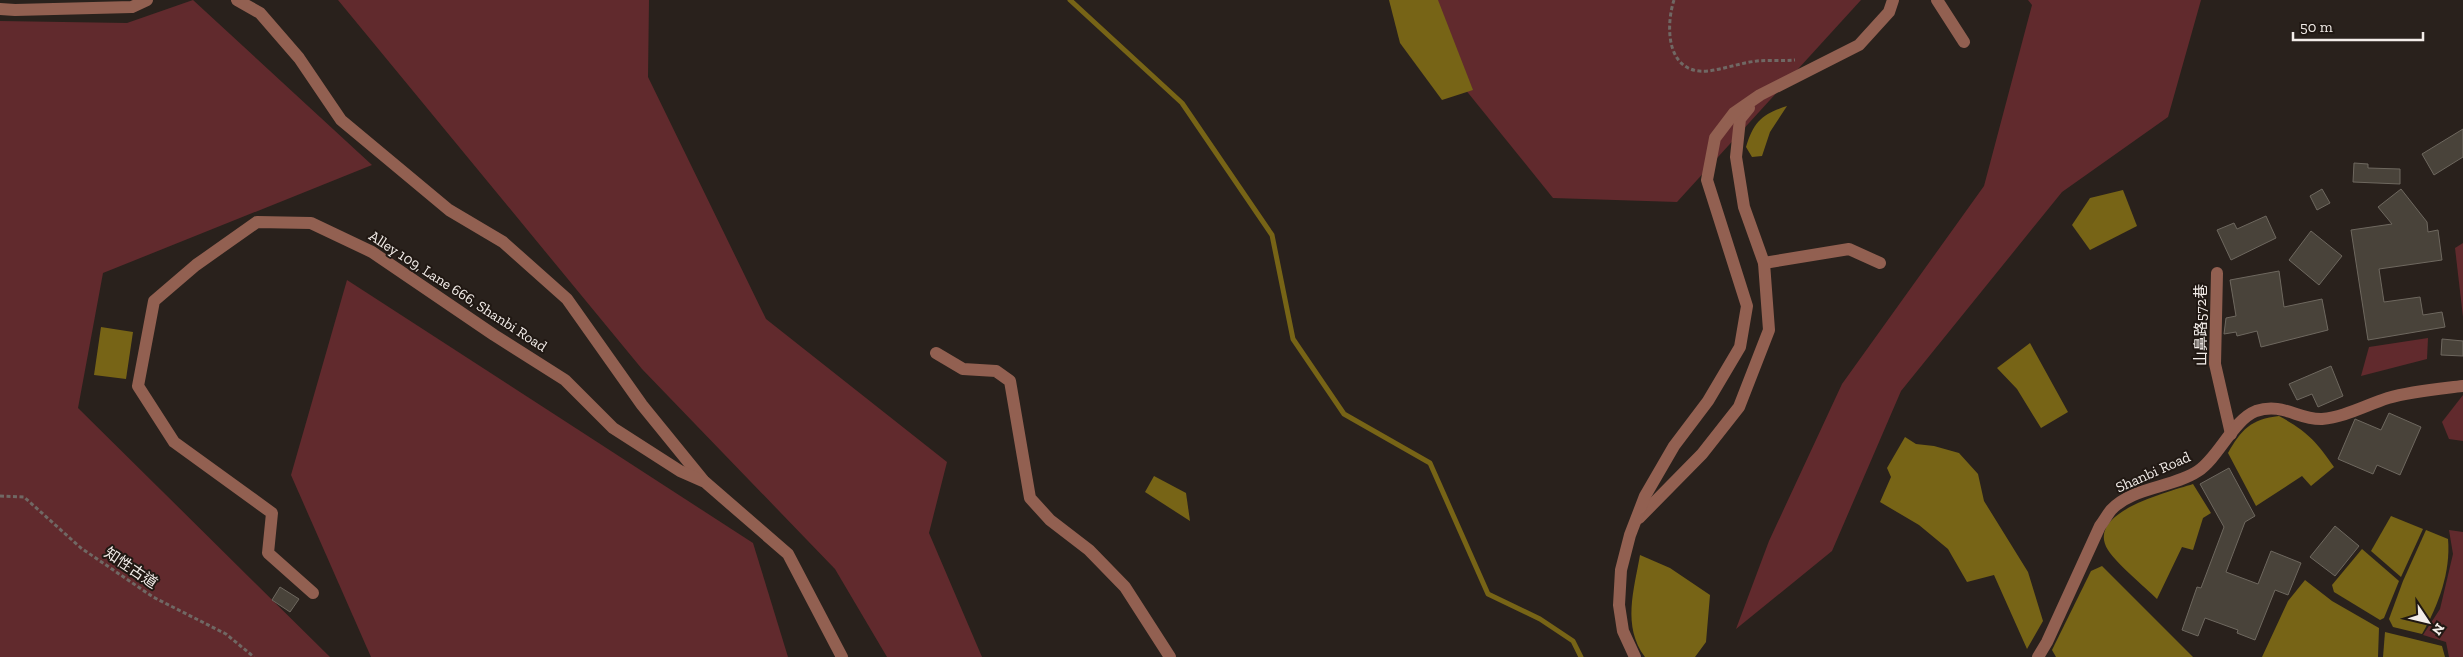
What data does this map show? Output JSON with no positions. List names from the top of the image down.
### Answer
{
  "streets": {
    "street": ["Alley 109, Lane 666, Shanbi Road", "山鼻路572巷", "Shanbi Road"],
    "path": ["知性古道"]
  },
  "crossings": [
    ["山鼻路572巷", "Shanbi Road"]
  ],
  "scale_bar": "50 m",
  "north": "bottom right"
}
